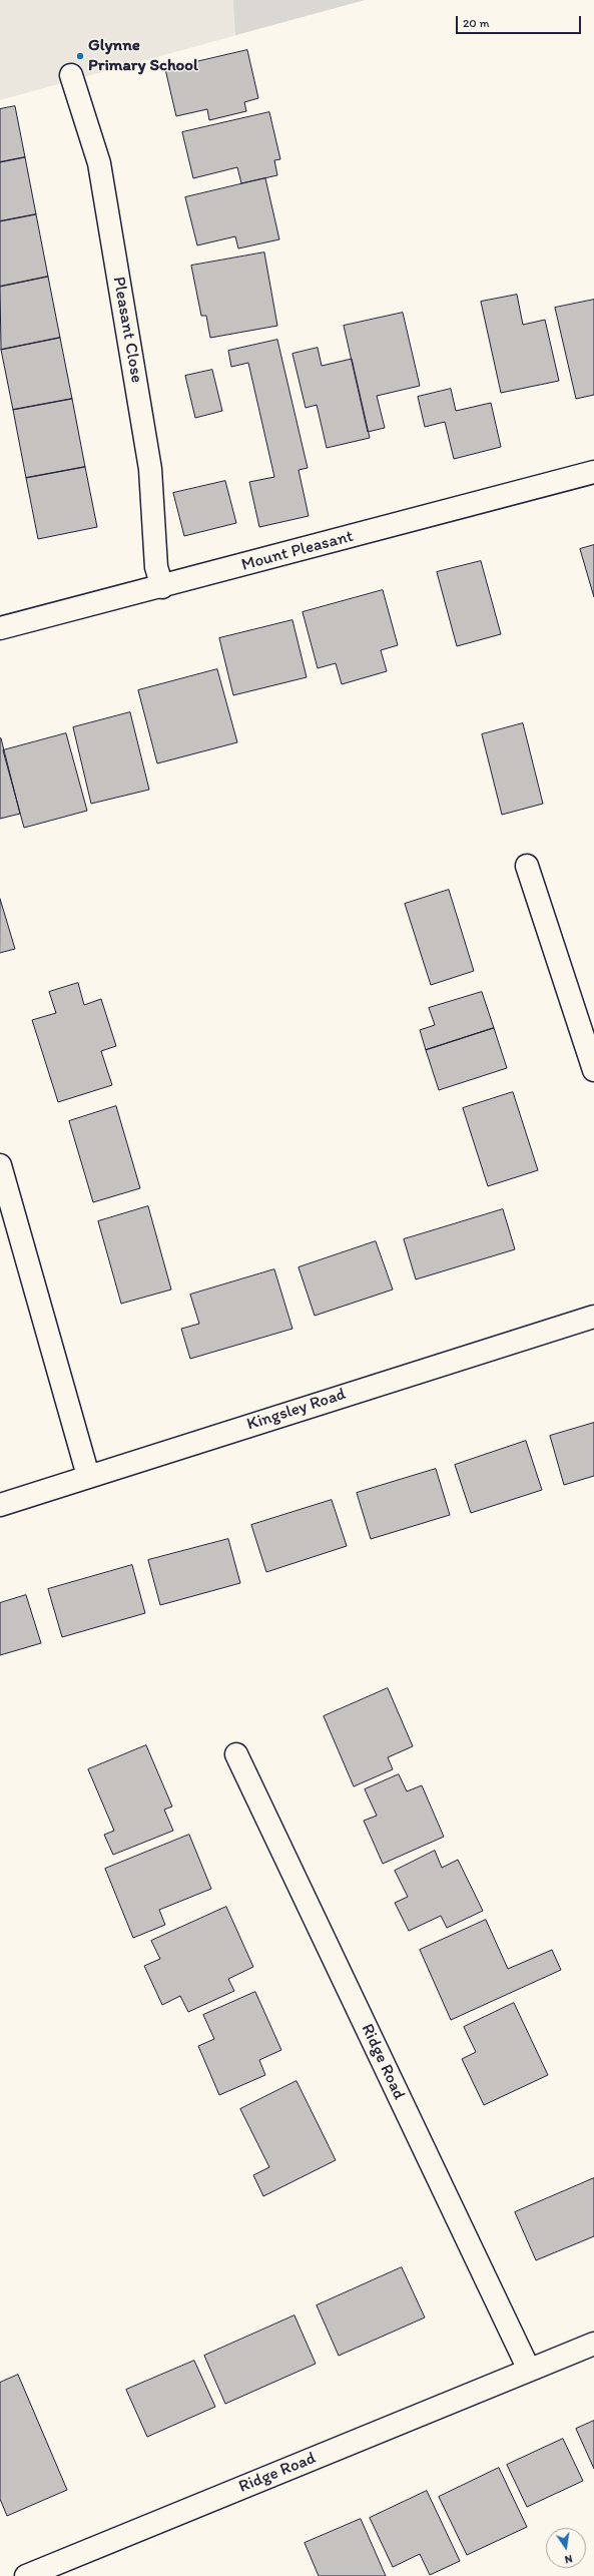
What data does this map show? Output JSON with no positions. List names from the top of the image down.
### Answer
{
  "streets": {
    "street": [
      "Pleasant Close",
      "Mount Pleasant",
      "Kingsley Road",
      "Ridge Road"
    ]
  },
  "crossings": [
    ["Pleasant Close", "Mount Pleasant"]
  ],
  "places": ["Glynne Primary School"],
  "scale_bar": "20 m",
  "north": "bottom"
}
